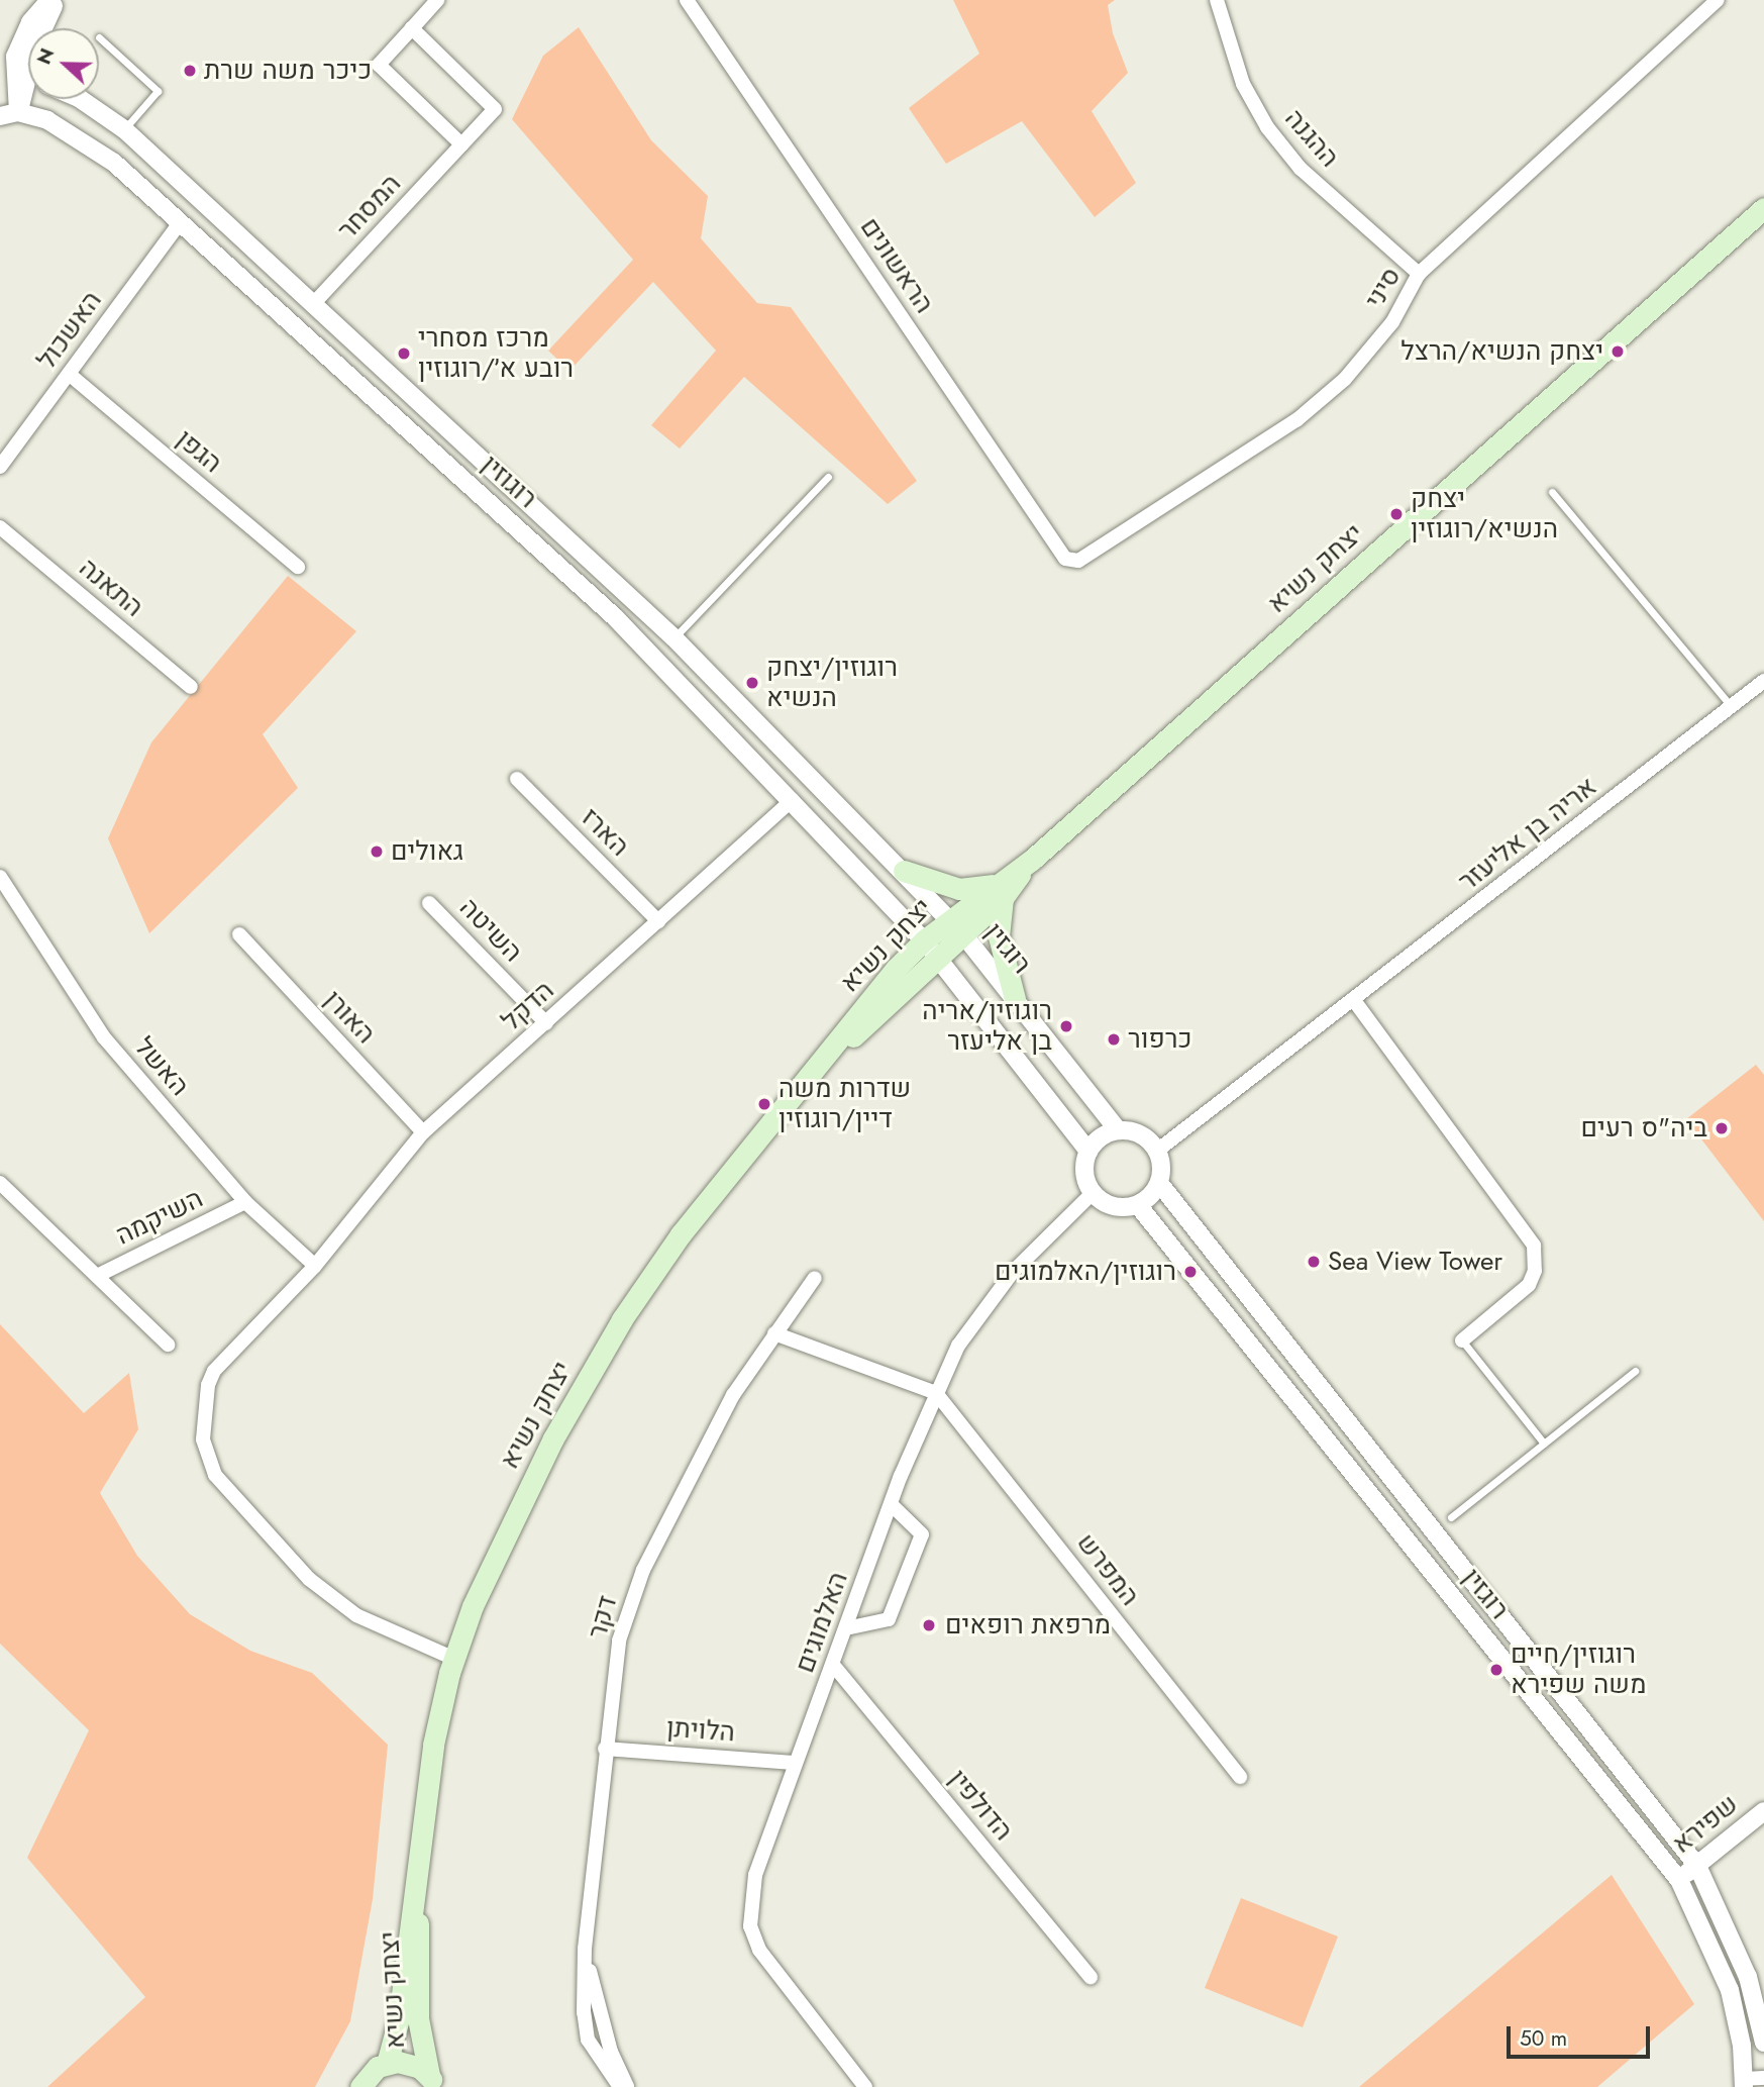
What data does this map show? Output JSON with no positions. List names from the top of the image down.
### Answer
{
  "streets": {
    "main road": ["יצחק נשיא"],
    "street": [
      "ההגנה",
      "המסחר",
      "הראשונים",
      "סיני",
      "האשכול",
      "הגפן",
      "רוגוזין",
      "התאנה",
      "הארז",
      "אריה בן אליעזר",
      "השיטה",
      "רוגזין",
      "הדקל",
      "האורן",
      "האשל",
      "השיקמה",
      "המפרש",
      "דקר",
      "האלמוגים",
      "הלויתן",
      "הדולפין",
      "שפירא"
    ]
  },
  "crossings": [
    ["ההגנה", "סיני"],
    ["המסחר", "רוגוזין"],
    ["הראשונים", "סיני"],
    ["האשכול", "הגפן"],
    ["האשכול", "רוגוזין"],
    ["רוגוזין", "יצחק נשיא"],
    ["רוגוזין", "רוגזין"],
    ["רוגוזין", "הדקל"],
    ["יצחק נשיא", "רוגזין"],
    ["יצחק נשיא", "הדקל"],
    ["הארז", "הדקל"],
    ["אריה בן אליעזר", "רוגזין"],
    ["אריה בן אליעזר", "האלמוגים"],
    ["השיטה", "הדקל"],
    ["רוגזין", "האלמוגים"],
    ["רוגזין", "שפירא"],
    ["הדקל", "האורן"],
    ["הדקל", "האשל"],
    ["האשל", "השיקמה"],
    ["המפרש", "האלמוגים"],
    ["דקר", "הלויתן"],
    ["האלמוגים", "הלויתן"],
    ["האלמוגים", "הדולפין"]
  ],
  "places": [
    "כיכר משה שרת",
    "יצחק הנשיא/הרצל",
    "מרכז מסחרי רובע א׳/רוגוזין",
    "יצחק הנשיא/רוגוזין",
    "רוגוזין/יצחק הנשיא",
    "גאולים",
    "רוגוזין/אריה בן אליעזר",
    "כרפור",
    "שדרות משה דיין/רוגוזין",
    "ביה\"ס רעים",
    "Sea View Tower",
    "רוגוזין/האלמוגים",
    "מרפאת רופאים",
    "רוגוזין/חיים משה שפירא"
  ],
  "scale_bar": "50 m",
  "north": "left"
}
